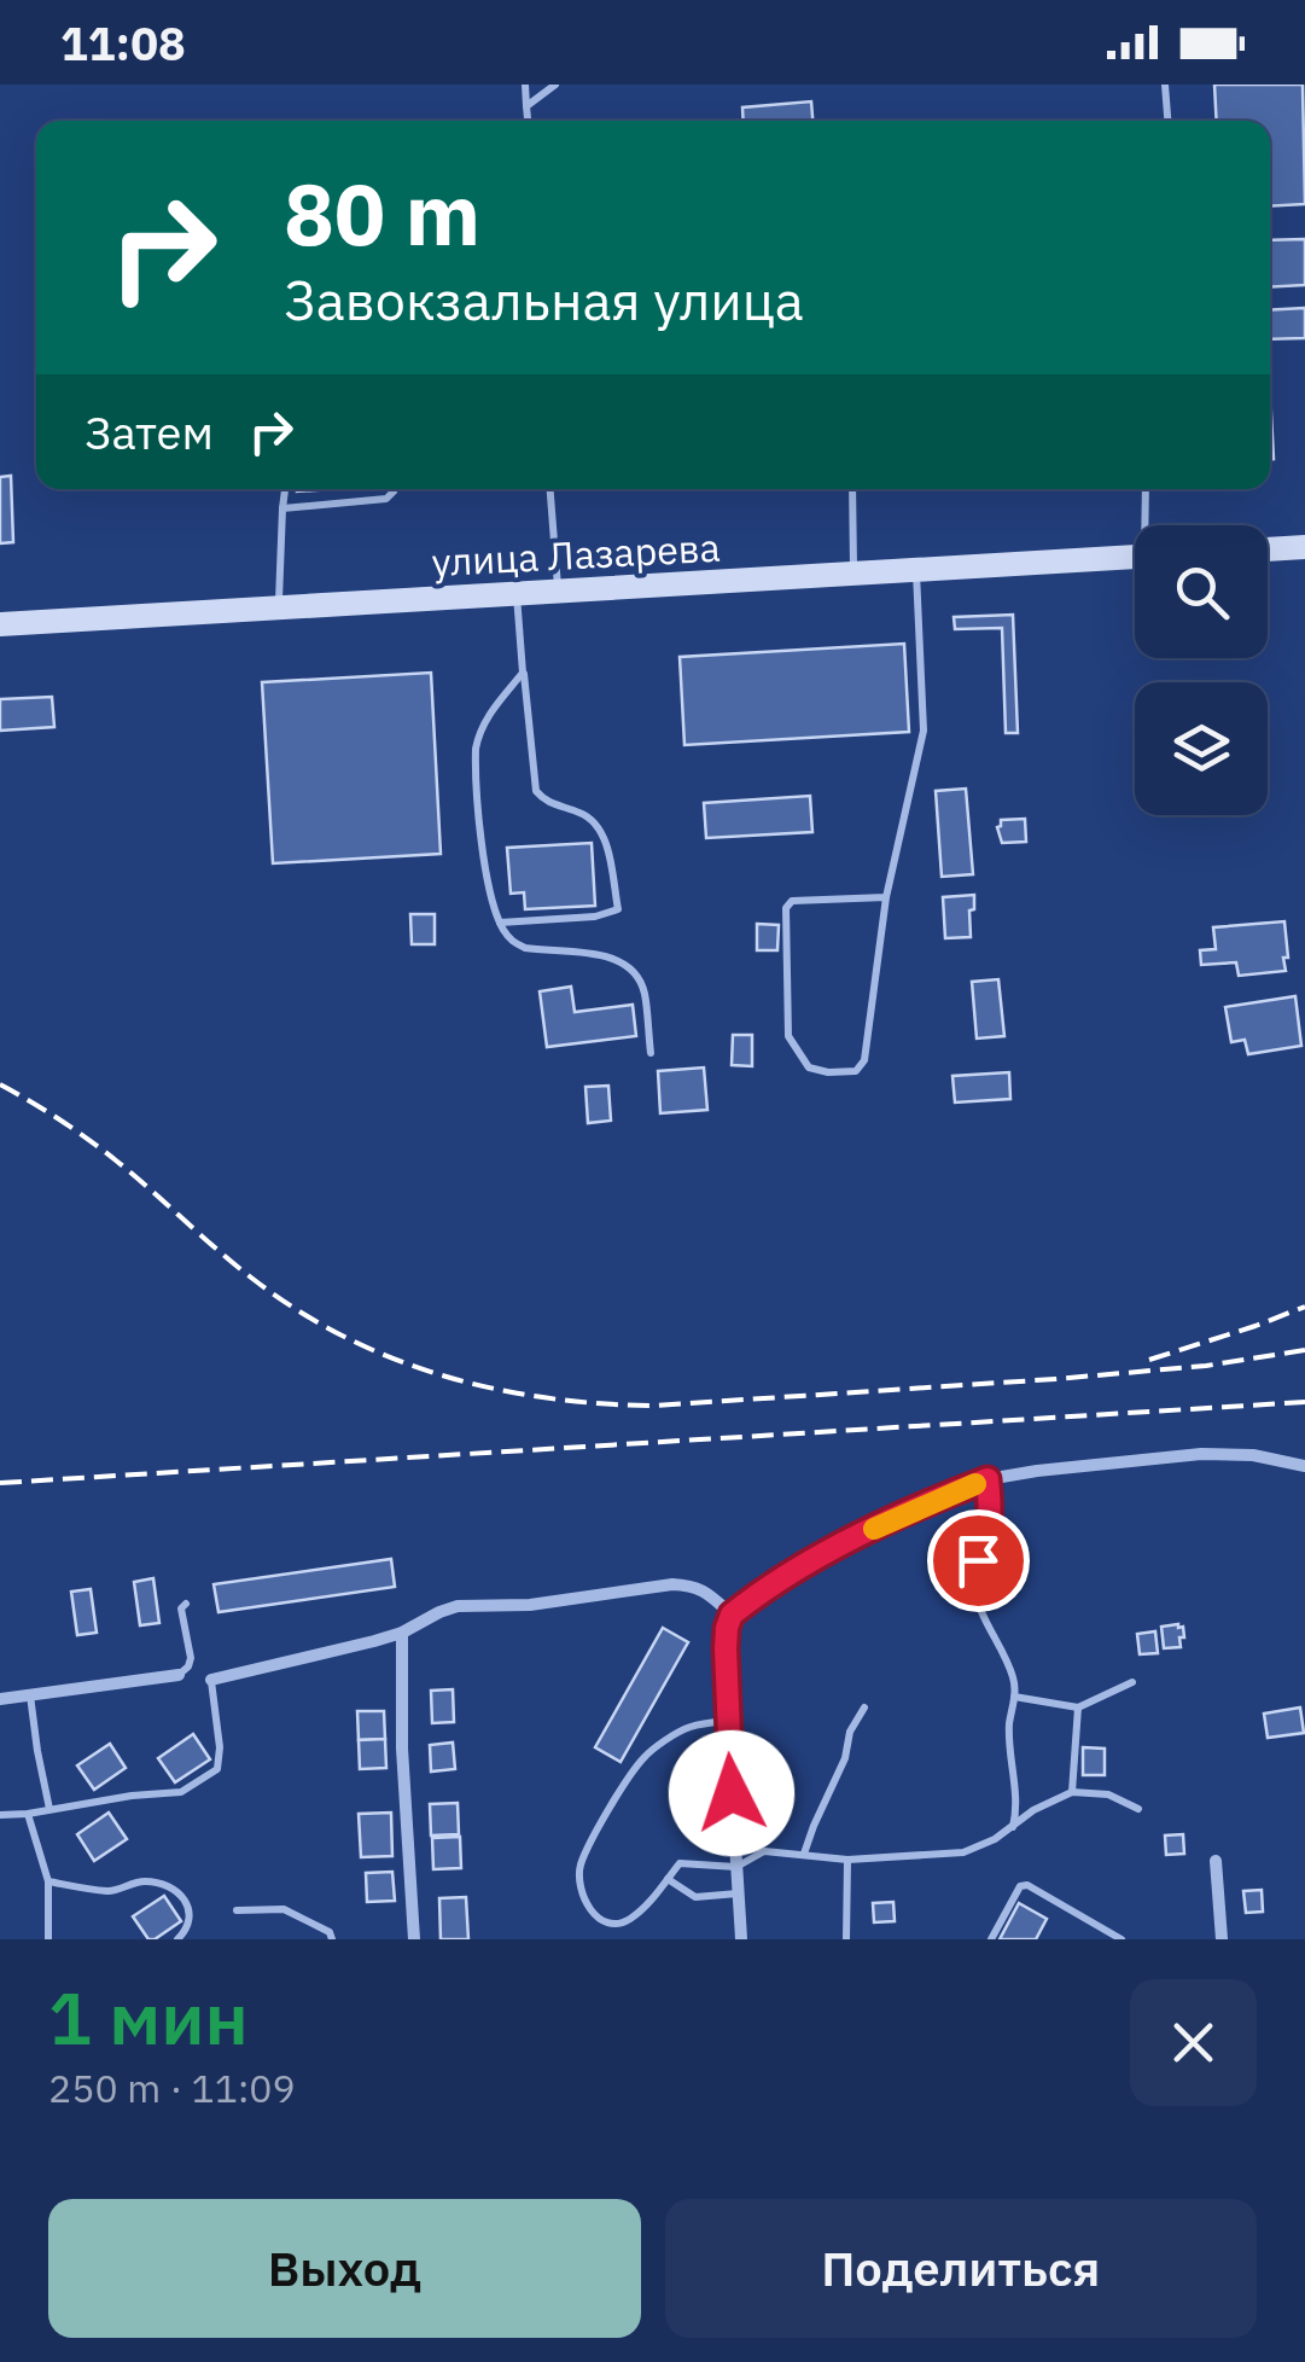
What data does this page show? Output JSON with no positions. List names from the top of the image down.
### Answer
{
  "streets": {
    "main road": ["улица Лазарева"]
  },
  "page": {
    "status": "11:08",
    "turn": ["80 m", "Завокзальная улица"],
    "then": "Затем",
    "heading": ["1 мин", "250 m · 11:09"],
    "buttons": ["Выход", "Поделиться"]
  }
}
